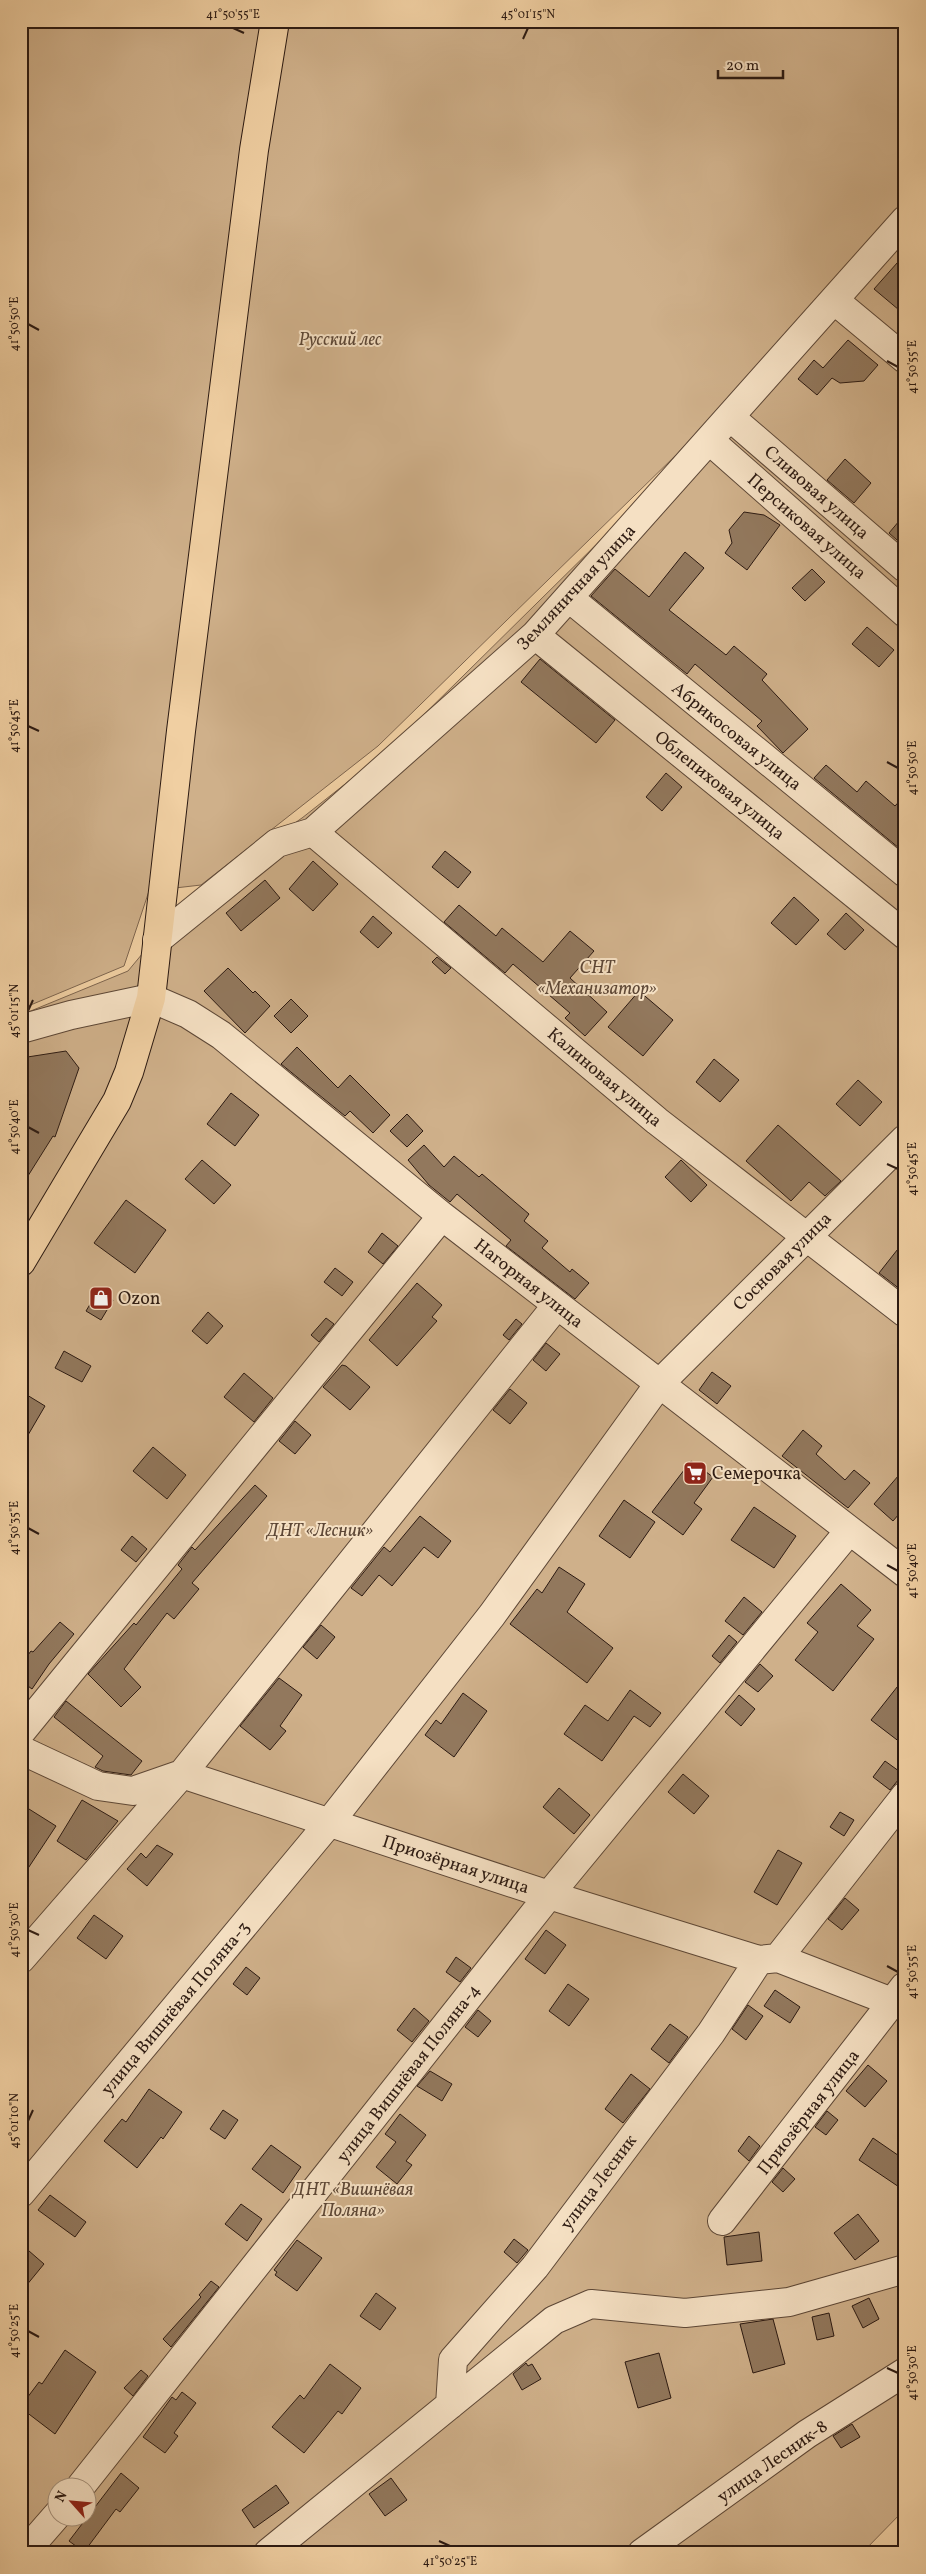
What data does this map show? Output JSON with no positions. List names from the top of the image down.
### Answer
{
  "streets": {
    "street": [
      "Сливовая улица",
      "Персиковая улица",
      "Земляничная улица",
      "Абрикосовая улица",
      "Облепиховая улица",
      "Калиновая улица",
      "Сосновая улица",
      "Нагорная улица",
      "Приозёрная улица",
      "улица Вишнёвая Поляна-3",
      "улица Вишнёвая Поляна-4",
      "улица Лесник",
      "улица Лесник-8"
    ]
  },
  "crossings": [
    ["Сливовая улица", "Земляничная улица"],
    ["Персиковая улица", "Земляничная улица"],
    ["Земляничная улица", "Абрикосовая улица"],
    ["Земляничная улица", "Облепиховая улица"],
    ["Земляничная улица", "Калиновая улица"],
    ["Калиновая улица", "Сосновая улица"],
    ["Сосновая улица", "Нагорная улица"],
    ["Сосновая улица", "Приозёрная улица"],
    ["Сосновая улица", "улица Вишнёвая Поляна-3"],
    ["Нагорная улица", "улица Вишнёвая Поляна-4"],
    ["Приозёрная улица", "улица Вишнёвая Поляна-3"],
    ["Приозёрная улица", "улица Вишнёвая Поляна-4"],
    ["Приозёрная улица", "улица Лесник"]
  ],
  "parks": [
    "Русский лес",
    "СНТ «Механизатор»",
    "ДНТ «Лесник»",
    "ДНТ «Вишнёвая Поляна»"
  ],
  "places": {
    "shop": ["Ozon"],
    "supermarket": ["Семерочка"]
  },
  "scale_bar": "20 m",
  "north": "top left",
  "coordinates": [
    "41°50'55\"E",
    "45°01'15\"N",
    "41°50'50\"E",
    "41°50'45\"E",
    "41°50'40\"E",
    "41°50'35\"E",
    "41°50'30\"E",
    "45°01'10\"N",
    "41°50'25\"E"
  ]
}
